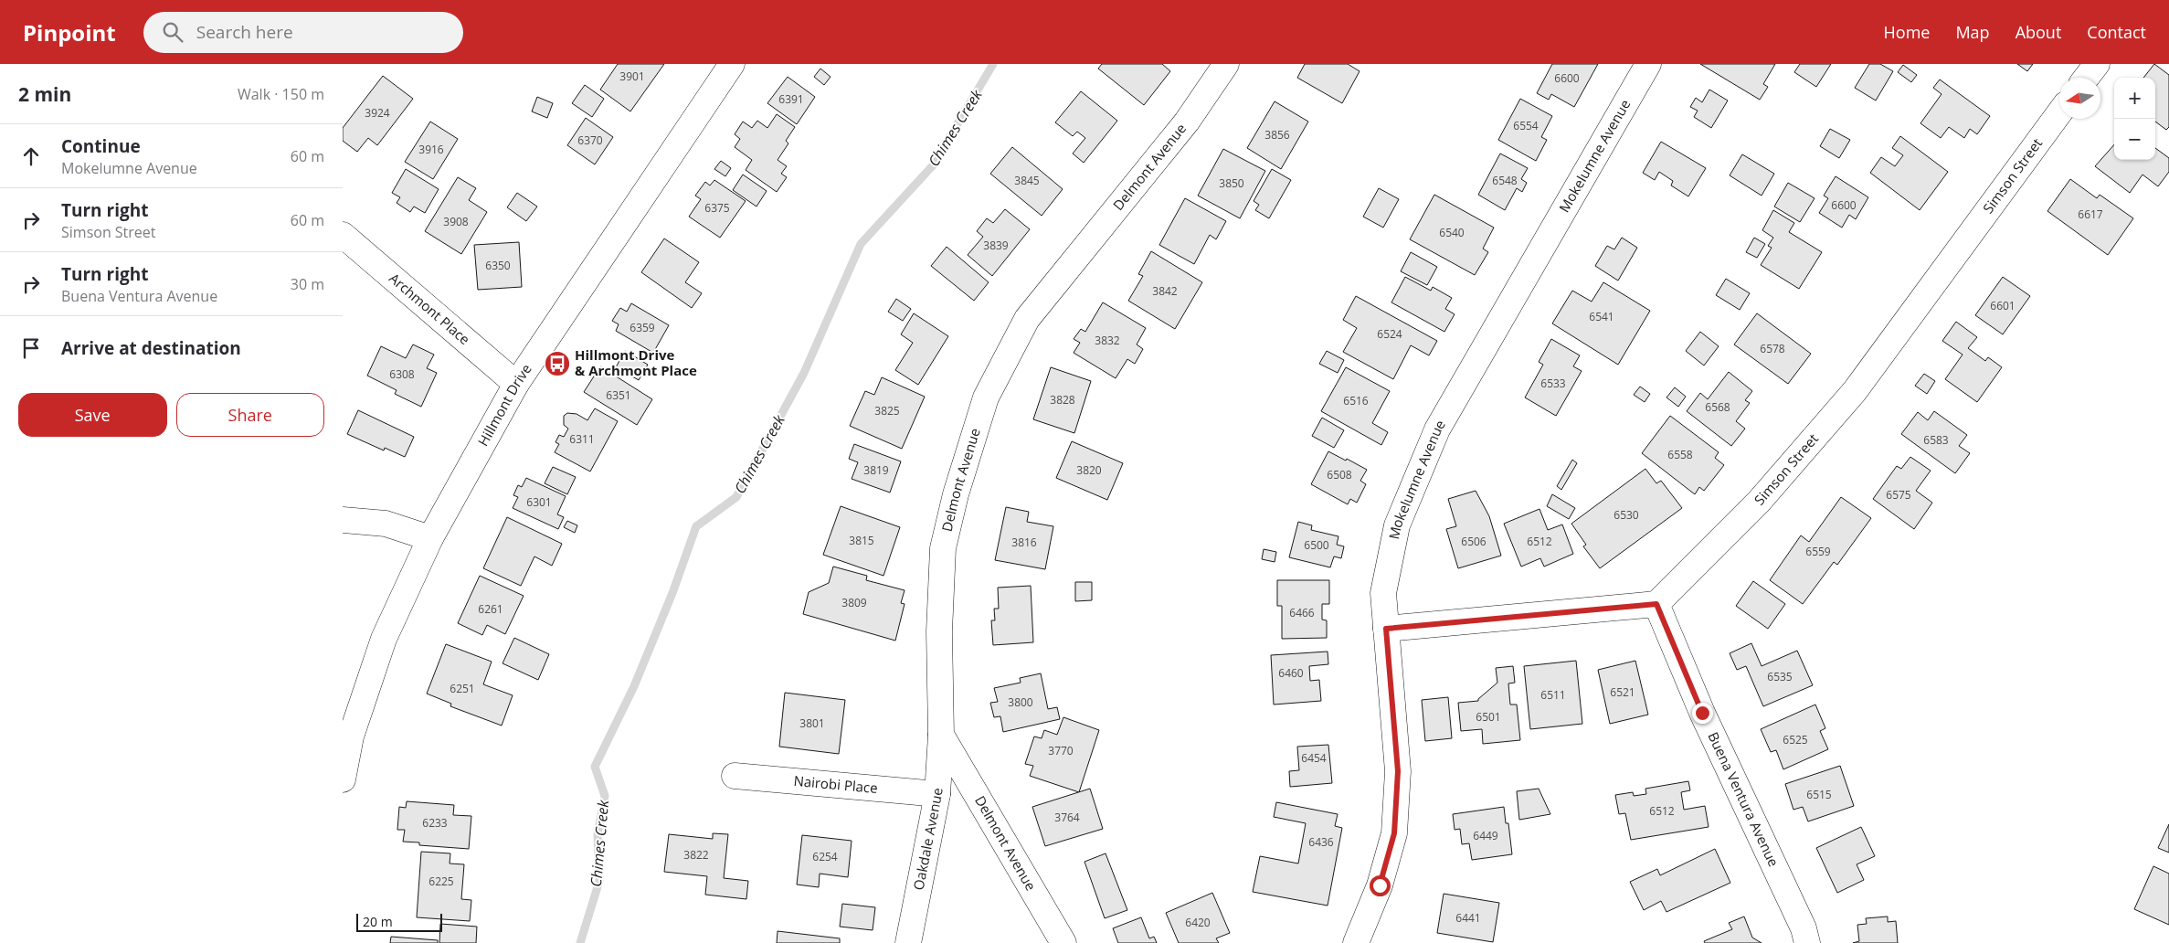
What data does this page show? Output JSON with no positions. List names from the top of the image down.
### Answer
{
  "streets": {
    "street": [
      "Mokelumne Avenue",
      "Delmont Avenue",
      "Simson Street",
      "Archmont Place",
      "Hillmont Drive",
      "Nairobi Place",
      "Buena Ventura Avenue",
      "Oakdale Avenue"
    ]
  },
  "crossings": [
    ["Delmont Avenue", "Oakdale Avenue"],
    ["Simson Street", "Buena Ventura Avenue"],
    ["Archmont Place", "Hillmont Drive"],
    ["Nairobi Place", "Oakdale Avenue"]
  ],
  "water": ["Chimes Creek"],
  "places": {
    "bus stop": ["Hillmont Drive & Archmont Place"]
  },
  "house_numbers": [
    "3901",
    "6600",
    "6391",
    "3924",
    "6554",
    "3856",
    "6370",
    "3916",
    "3845",
    "6548",
    "3850",
    "6600",
    "6375",
    "6617",
    "3908",
    "6540",
    "3839",
    "6350",
    "3842",
    "6601",
    "6541",
    "6359",
    "6524",
    "3832",
    "6578",
    "6308",
    "6533",
    "6351",
    "3828",
    "6516",
    "6568",
    "3825",
    "6311",
    "6583",
    "6558",
    "3819",
    "3820",
    "6508",
    "6575",
    "6301",
    "6530",
    "3815",
    "6506",
    "6512",
    "3816",
    "6500",
    "6559",
    "3809",
    "6261",
    "6466",
    "6460",
    "6535",
    "6251",
    "6521",
    "6511",
    "3800",
    "6501",
    "3801",
    "6525",
    "3770",
    "6454",
    "6515",
    "6512",
    "3764",
    "6233",
    "6449",
    "6436",
    "3822",
    "6254",
    "6225",
    "6441",
    "6420"
  ],
  "scale_bar": "20 m",
  "north": "left",
  "page": {
    "header": "Pinpoint",
    "search": "Search here",
    "nav": [
      "Home",
      "Map",
      "About",
      "Contact"
    ],
    "heading": ["2 min", "Walk · 150 m"],
    "map_buttons": ["+", "−"],
    "list": [
      ["Continue", "Mokelumne Avenue", "60 m"],
      ["Turn right", "Simson Street", "60 m"],
      ["Turn right", "Buena Ventura Avenue", "30 m"],
      "Arrive at destination"
    ],
    "buttons": ["Save", "Share"],
    "scale": "20 m"
  }
}
